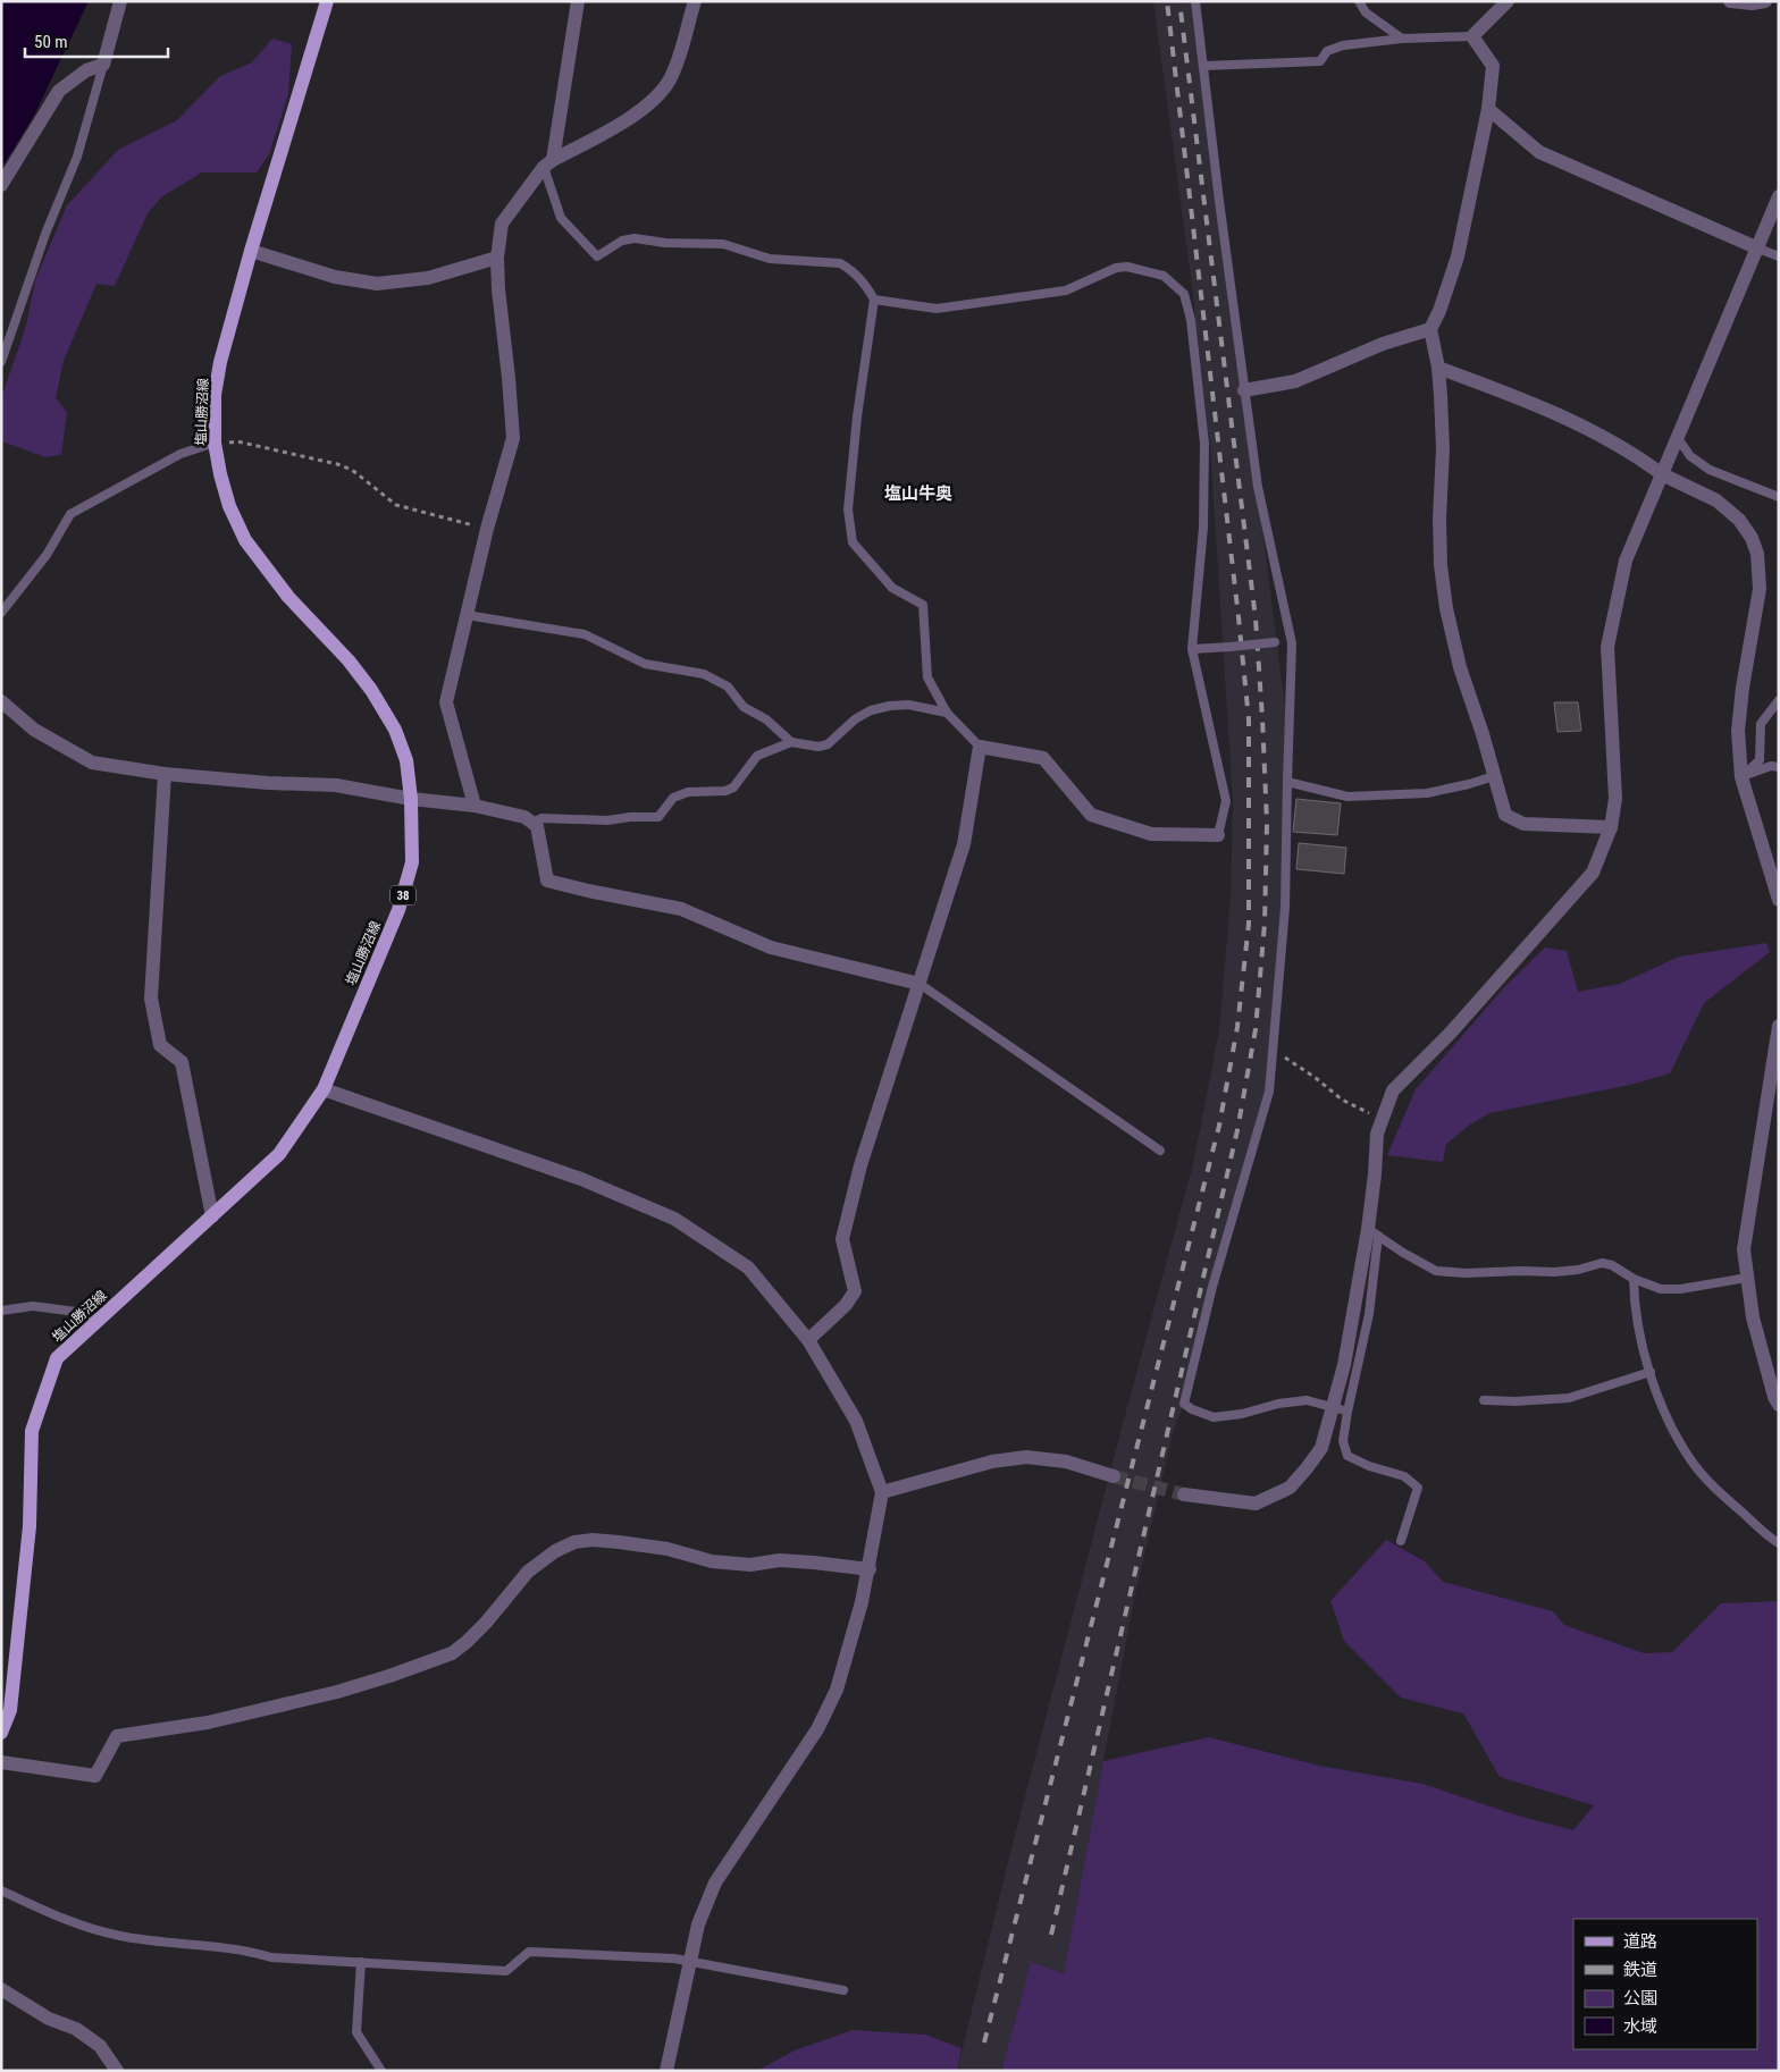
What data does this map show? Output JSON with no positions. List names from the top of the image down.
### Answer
{
  "streets": {
    "main road": ["塩山勝沼線", "38"]
  },
  "districts": ["塩山牛奥"],
  "legend": [
    "道路",
    "鉄道",
    "公園",
    "水域"
  ],
  "scale_bar": "50 m"
}
